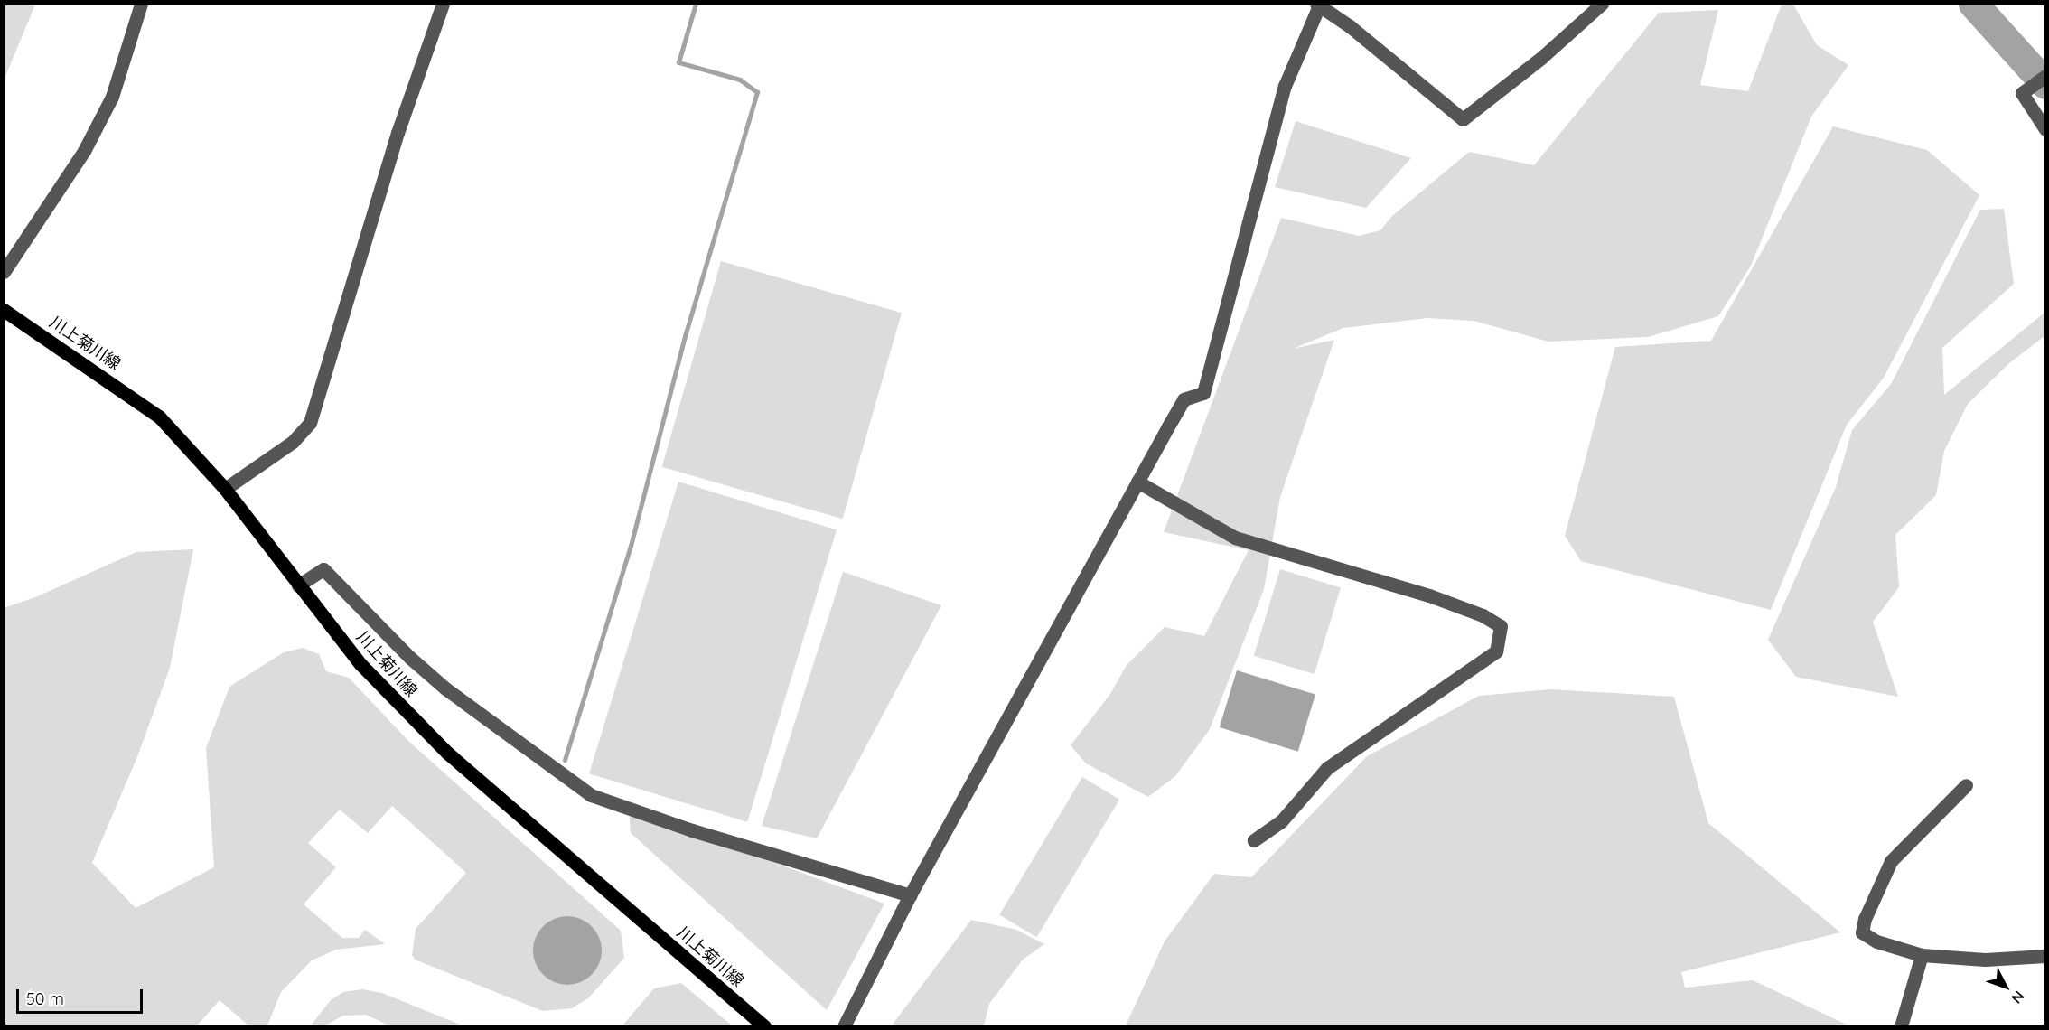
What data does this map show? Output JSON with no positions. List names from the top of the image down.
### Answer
{
  "streets": {
    "main road": ["川上菊川線"]
  },
  "scale_bar": "50 m",
  "north": "bottom right"
}
